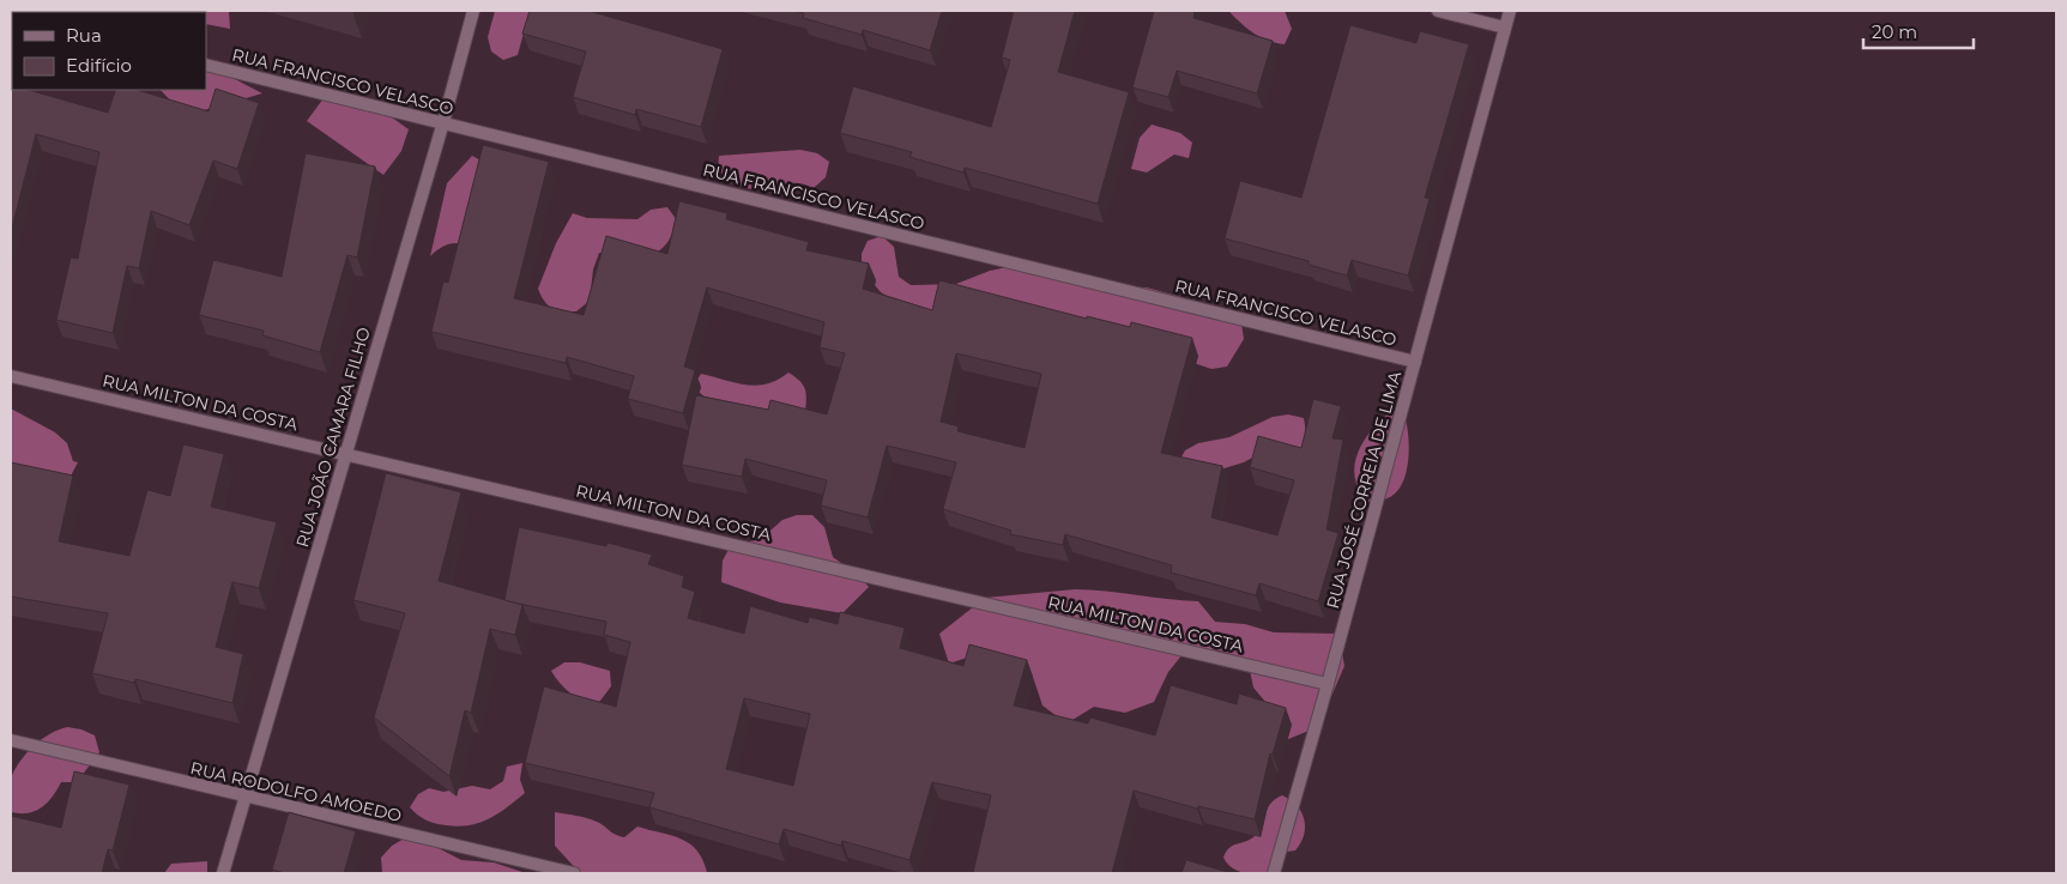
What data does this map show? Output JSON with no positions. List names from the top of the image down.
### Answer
{
  "streets": {
    "street": [
      "RUA FRANCISCO VELASCO",
      "RUA MILTON DA COSTA",
      "RUA JOÃO CAMARA FILHO",
      "RUA JOSÉ CORREIA DE LIMA",
      "RUA RODOLFO AMOEDO"
    ]
  },
  "crossings": [
    ["RUA FRANCISCO VELASCO", "RUA JOÃO CAMARA FILHO"],
    ["RUA FRANCISCO VELASCO", "RUA JOSÉ CORREIA DE LIMA"],
    ["RUA MILTON DA COSTA", "RUA JOÃO CAMARA FILHO"],
    ["RUA MILTON DA COSTA", "RUA JOSÉ CORREIA DE LIMA"],
    ["RUA JOÃO CAMARA FILHO", "RUA RODOLFO AMOEDO"]
  ],
  "legend": ["Rua", "Edifício"],
  "scale_bar": "20 m"
}
